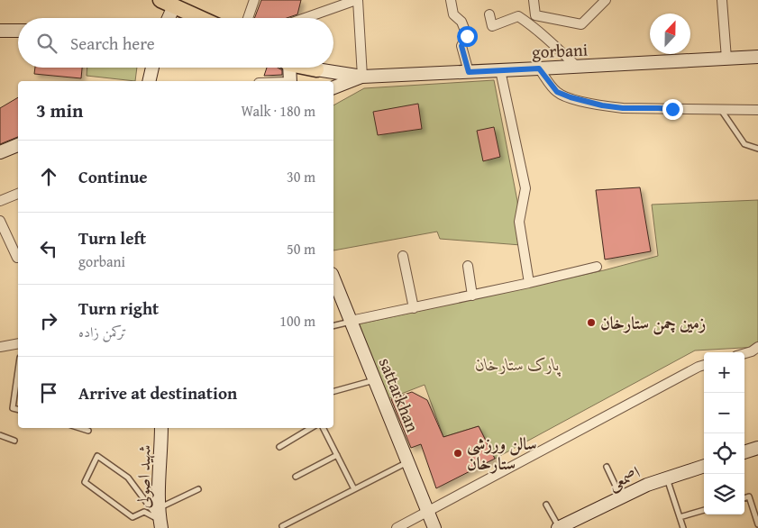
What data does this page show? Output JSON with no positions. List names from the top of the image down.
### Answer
{
  "streets": {
    "main road": [
      "gorbani",
      "sattarkhan",
      "شهید اصولی",
      "اصمعی"
    ]
  },
  "parks": ["پارک ستارخان"],
  "places": ["زمین چمن ستارخان", "سالن ورزشی ستارخان"],
  "north": "top",
  "page": {
    "search": "Search here",
    "heading": ["3 min", "Walk · 180 m"],
    "list": [
      ["Continue", "30 m"],
      ["Turn left", "gorbani", "50 m"],
      ["Turn right", "ترکمن زاده", "100 m"],
      "Arrive at destination"
    ],
    "map_buttons": ["+", "−"]
  }
}
